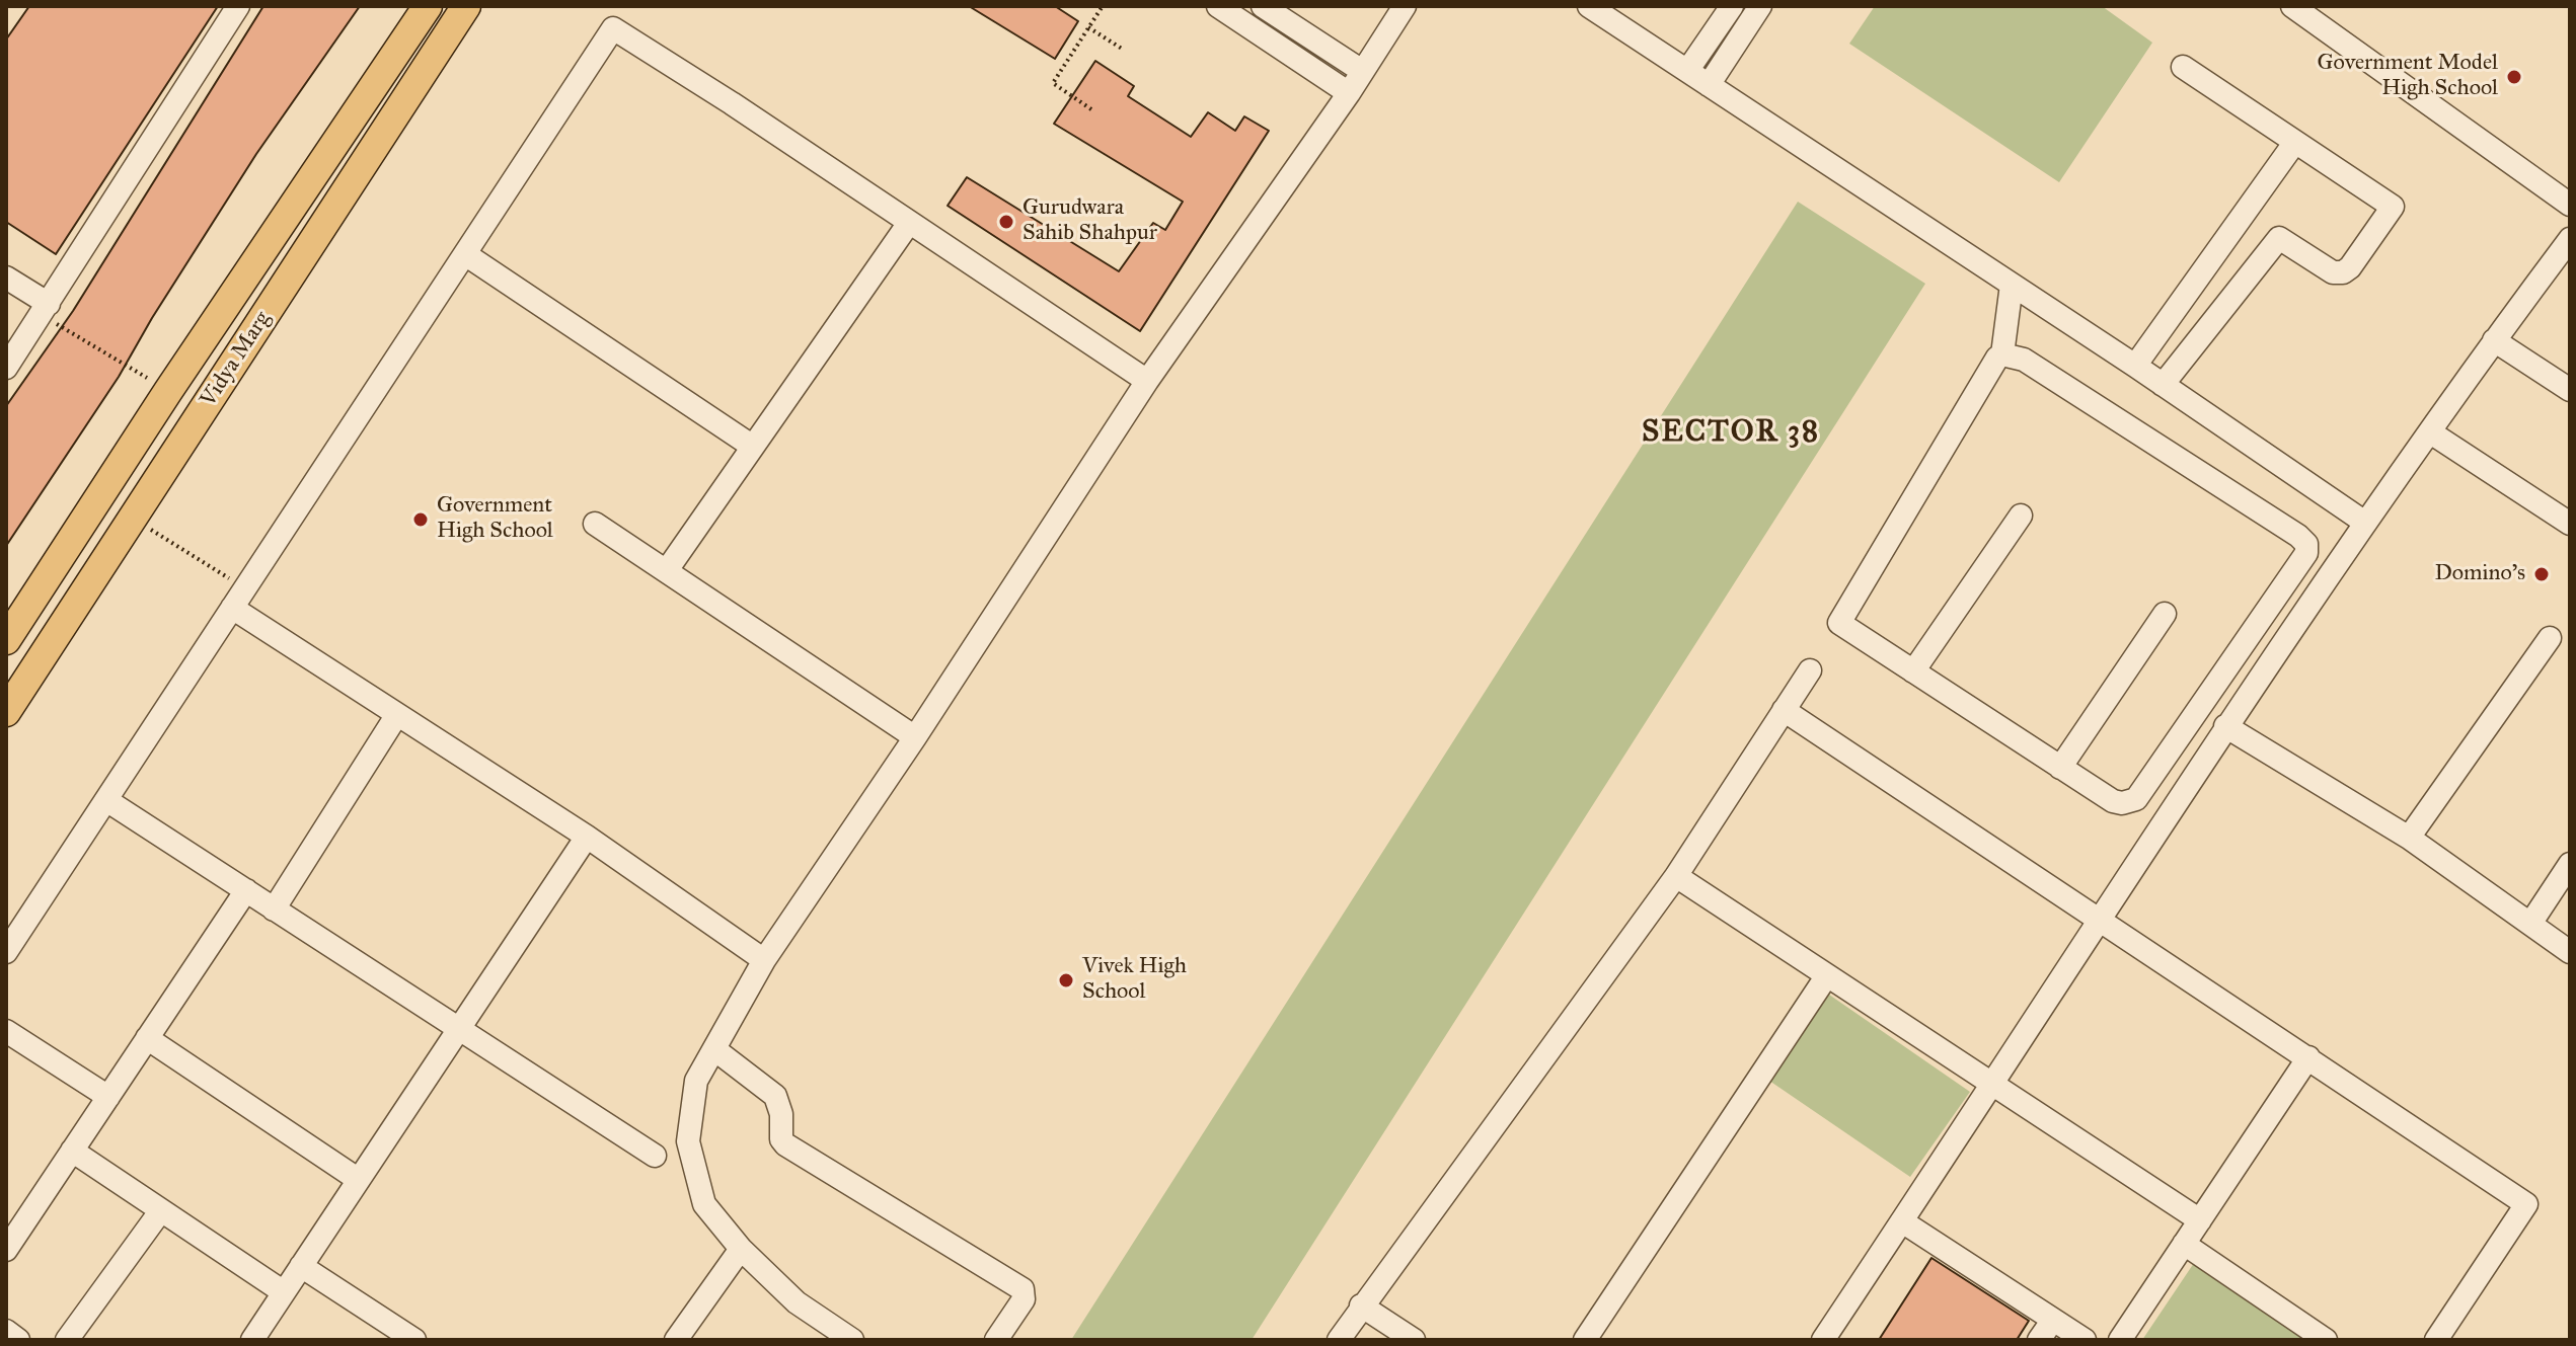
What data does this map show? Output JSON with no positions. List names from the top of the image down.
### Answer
{
  "streets": {
    "main road": ["Vidya Marg"]
  },
  "districts": ["SECTOR 38"],
  "places": [
    "Government Model High School",
    "Gurudwara Sahib Shahpur",
    "Government High School",
    "Domino's",
    "Vivek High School"
  ]
}
